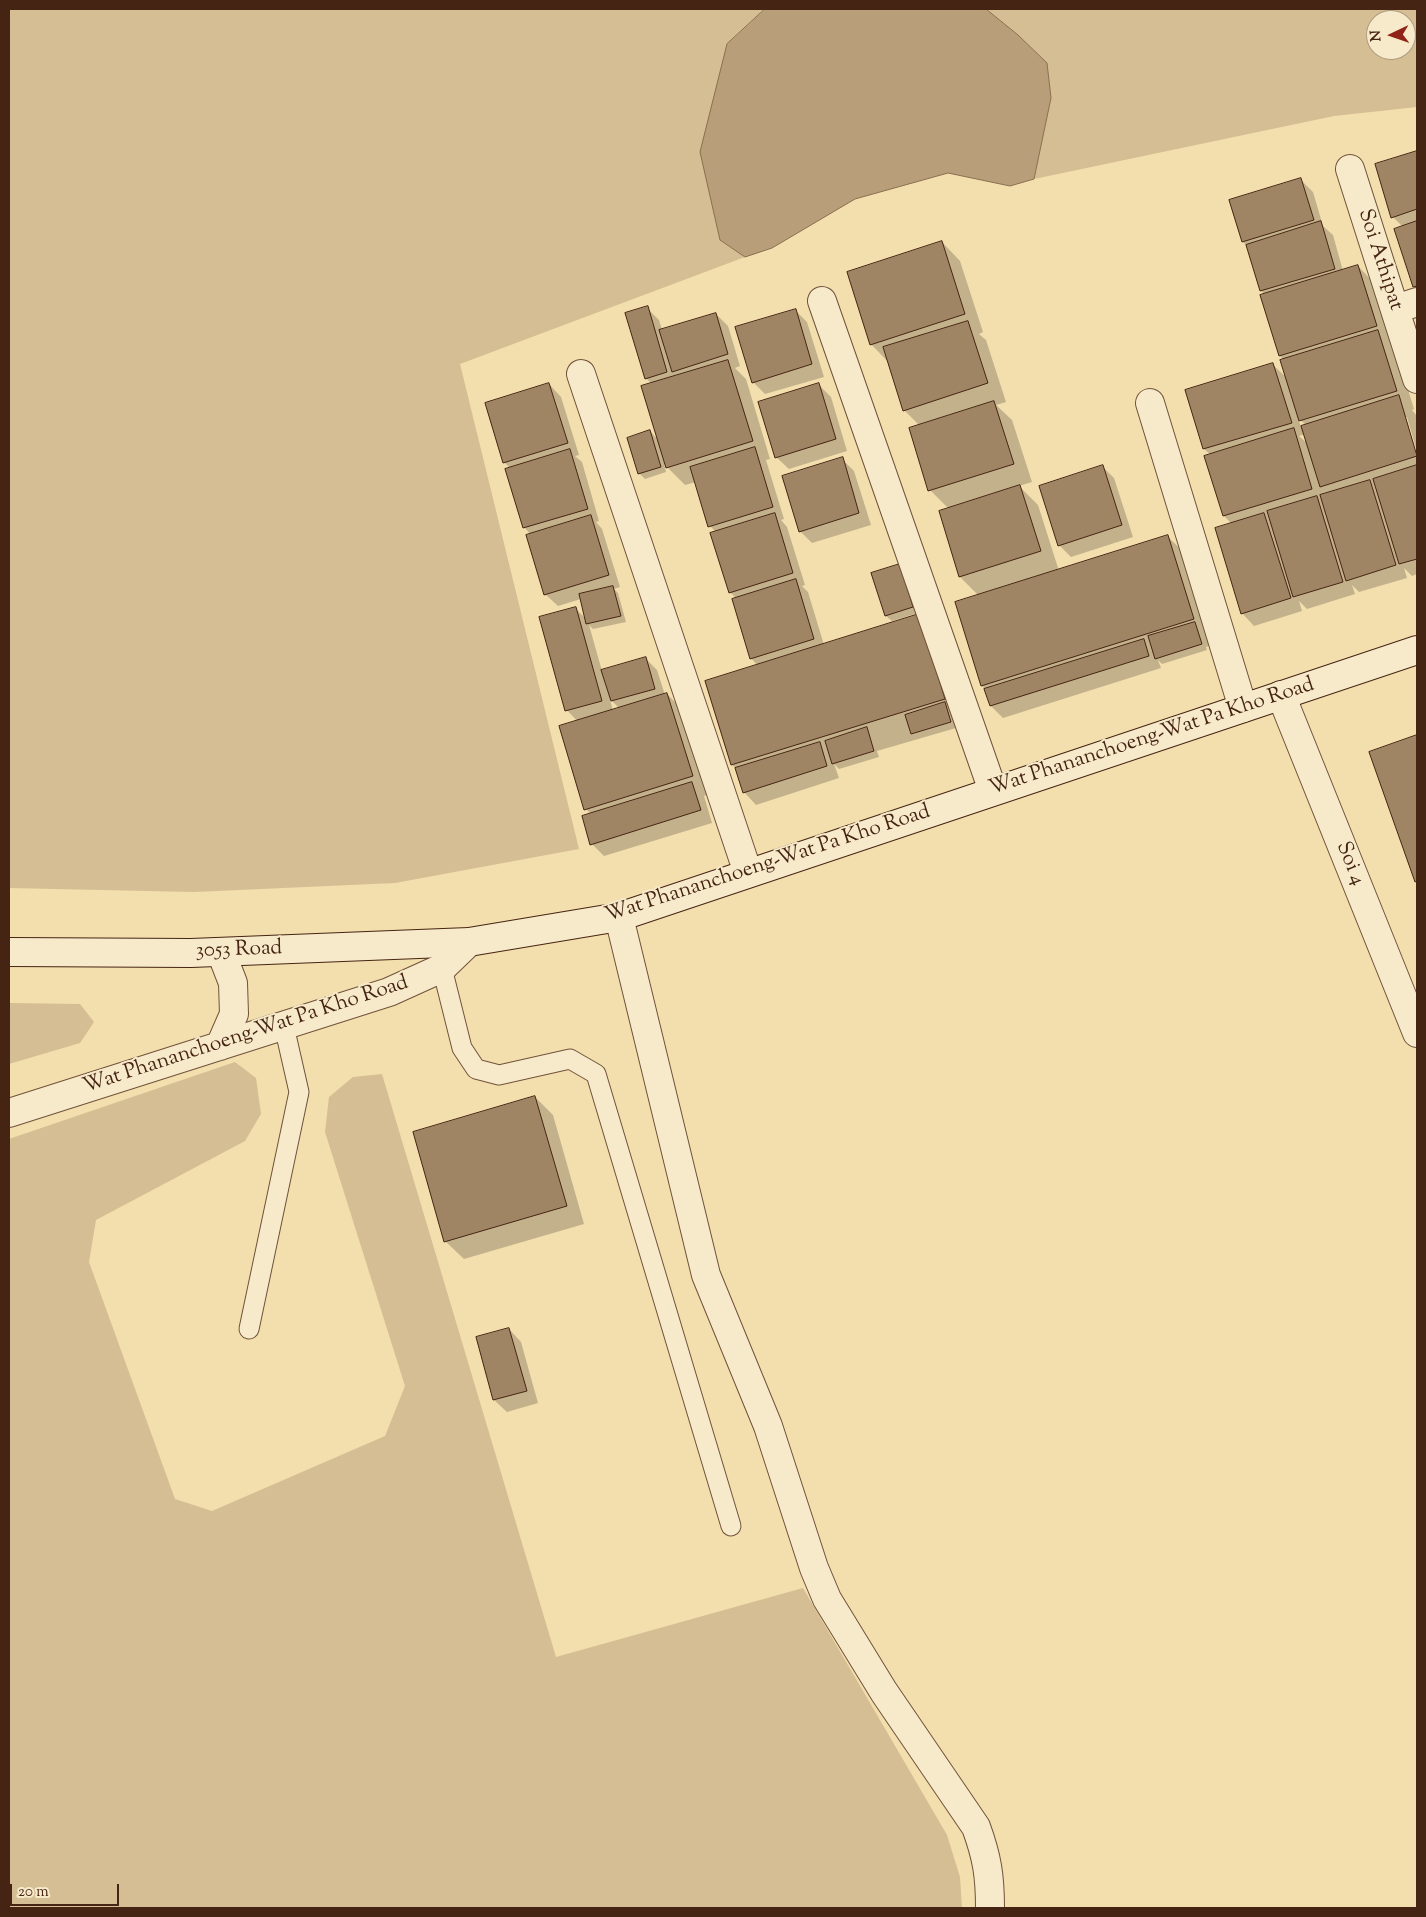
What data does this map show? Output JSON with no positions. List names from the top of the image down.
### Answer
{
  "streets": {
    "street": [
      "Soi Athipat",
      "Wat Phananchoeng-Wat Pa Kho Road",
      "Soi 4",
      "3053 Road"
    ]
  },
  "crossings": [
    ["Wat Phananchoeng-Wat Pa Kho Road", "Soi 4"],
    ["Wat Phananchoeng-Wat Pa Kho Road", "3053 Road"]
  ],
  "scale_bar": "20 m",
  "north": "left"
}
